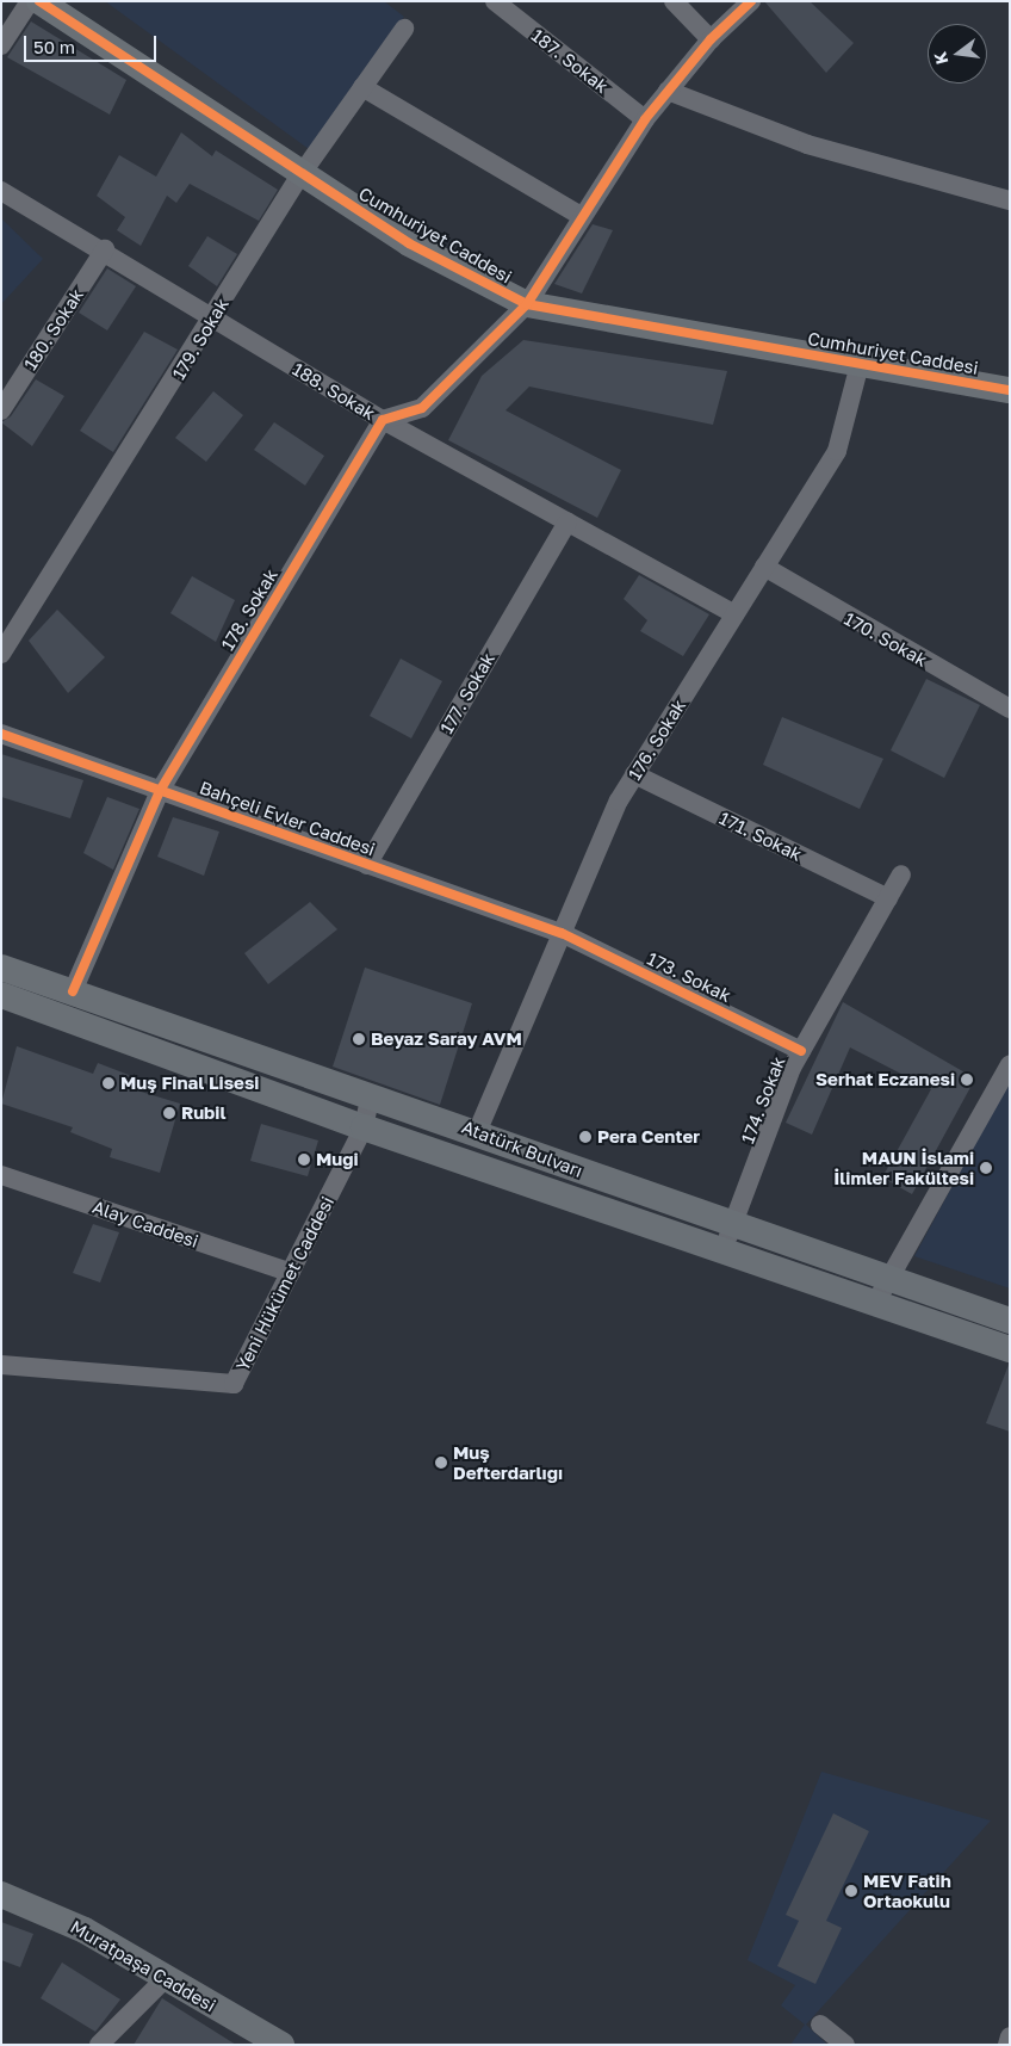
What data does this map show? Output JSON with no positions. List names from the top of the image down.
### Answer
{
  "streets": {
    "main road": ["Cumhuriyet Caddesi", "Atatürk Bulvarı", "Muratpaşa Caddesi"],
    "street": [
      "187. Sokak",
      "180. Sokak",
      "179. Sokak",
      "188. Sokak",
      "178. Sokak",
      "170. Sokak",
      "177. Sokak",
      "176. Sokak",
      "Bahçeli Evler Caddesi",
      "171. Sokak",
      "173. Sokak",
      "174. Sokak",
      "Alay Caddesi",
      "Yeni Hükümet Caddesi"
    ]
  },
  "crossings": [
    ["Cumhuriyet Caddesi", "179. Sokak"],
    ["Cumhuriyet Caddesi", "176. Sokak"],
    ["180. Sokak", "188. Sokak"],
    ["179. Sokak", "188. Sokak"],
    ["188. Sokak", "178. Sokak"],
    ["188. Sokak", "177. Sokak"],
    ["188. Sokak", "176. Sokak"],
    ["178. Sokak", "Bahçeli Evler Caddesi"],
    ["178. Sokak", "Atatürk Bulvarı"],
    ["170. Sokak", "176. Sokak"],
    ["177. Sokak", "Bahçeli Evler Caddesi"],
    ["176. Sokak", "Bahçeli Evler Caddesi"],
    ["176. Sokak", "171. Sokak"],
    ["176. Sokak", "173. Sokak"],
    ["176. Sokak", "Atatürk Bulvarı"],
    ["Bahçeli Evler Caddesi", "173. Sokak"],
    ["171. Sokak", "174. Sokak"],
    ["173. Sokak", "174. Sokak"],
    ["174. Sokak", "Atatürk Bulvarı"],
    ["Atatürk Bulvarı", "Yeni Hükümet Caddesi"],
    ["Alay Caddesi", "Yeni Hükümet Caddesi"]
  ],
  "places": [
    "Beyaz Saray AVM",
    "Serhat Eczanesi",
    "Muş Final Lisesi",
    "Rubil",
    "Pera Center",
    "Mugi",
    "MAUN İslami İlimler Fakültesi",
    "Muş Defterdarlığı",
    "MEV Fatih Ortaokulu"
  ],
  "scale_bar": "50 m",
  "north": "left"
}
